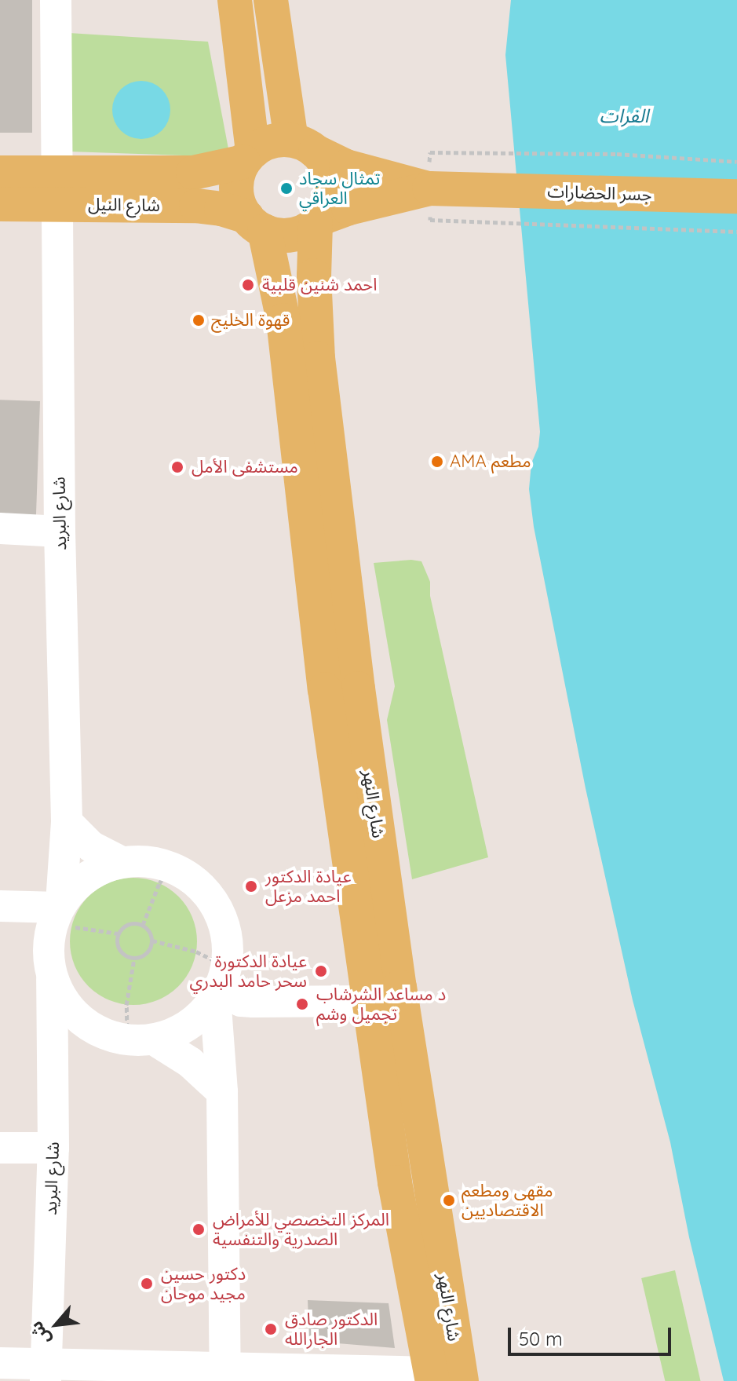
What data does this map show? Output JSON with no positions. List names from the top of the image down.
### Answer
{
  "streets": {
    "main road": ["جسر الحضارات", "شارع النيل", "شارع النهر"],
    "street": ["شارع البريد"]
  },
  "crossings": [
    ["شارع النيل", "شارع البريد"],
    ["شارع النيل", "شارع النهر"]
  ],
  "water": ["الفرات"],
  "places": [
    "تمثال سجاد العراقي",
    "احمد شنين قلبية",
    "قهوة الخليج",
    "AMA مطعم",
    "مستشفى الأمل",
    "عيادة الدكتور احمد مزعل",
    "عيادة الدكتورة سحر حامد البدري",
    "د مساعد الشرشاب تجميل وشم",
    "مقهى ومطعم الاقتصاديين",
    "المركز التخصصي للأمراض الصدرية والتنفسية",
    "دكتور حسين مجيد موحان",
    "الدكتور صادق الجارالله"
  ],
  "scale_bar": "50 m",
  "north": "bottom left"
}
